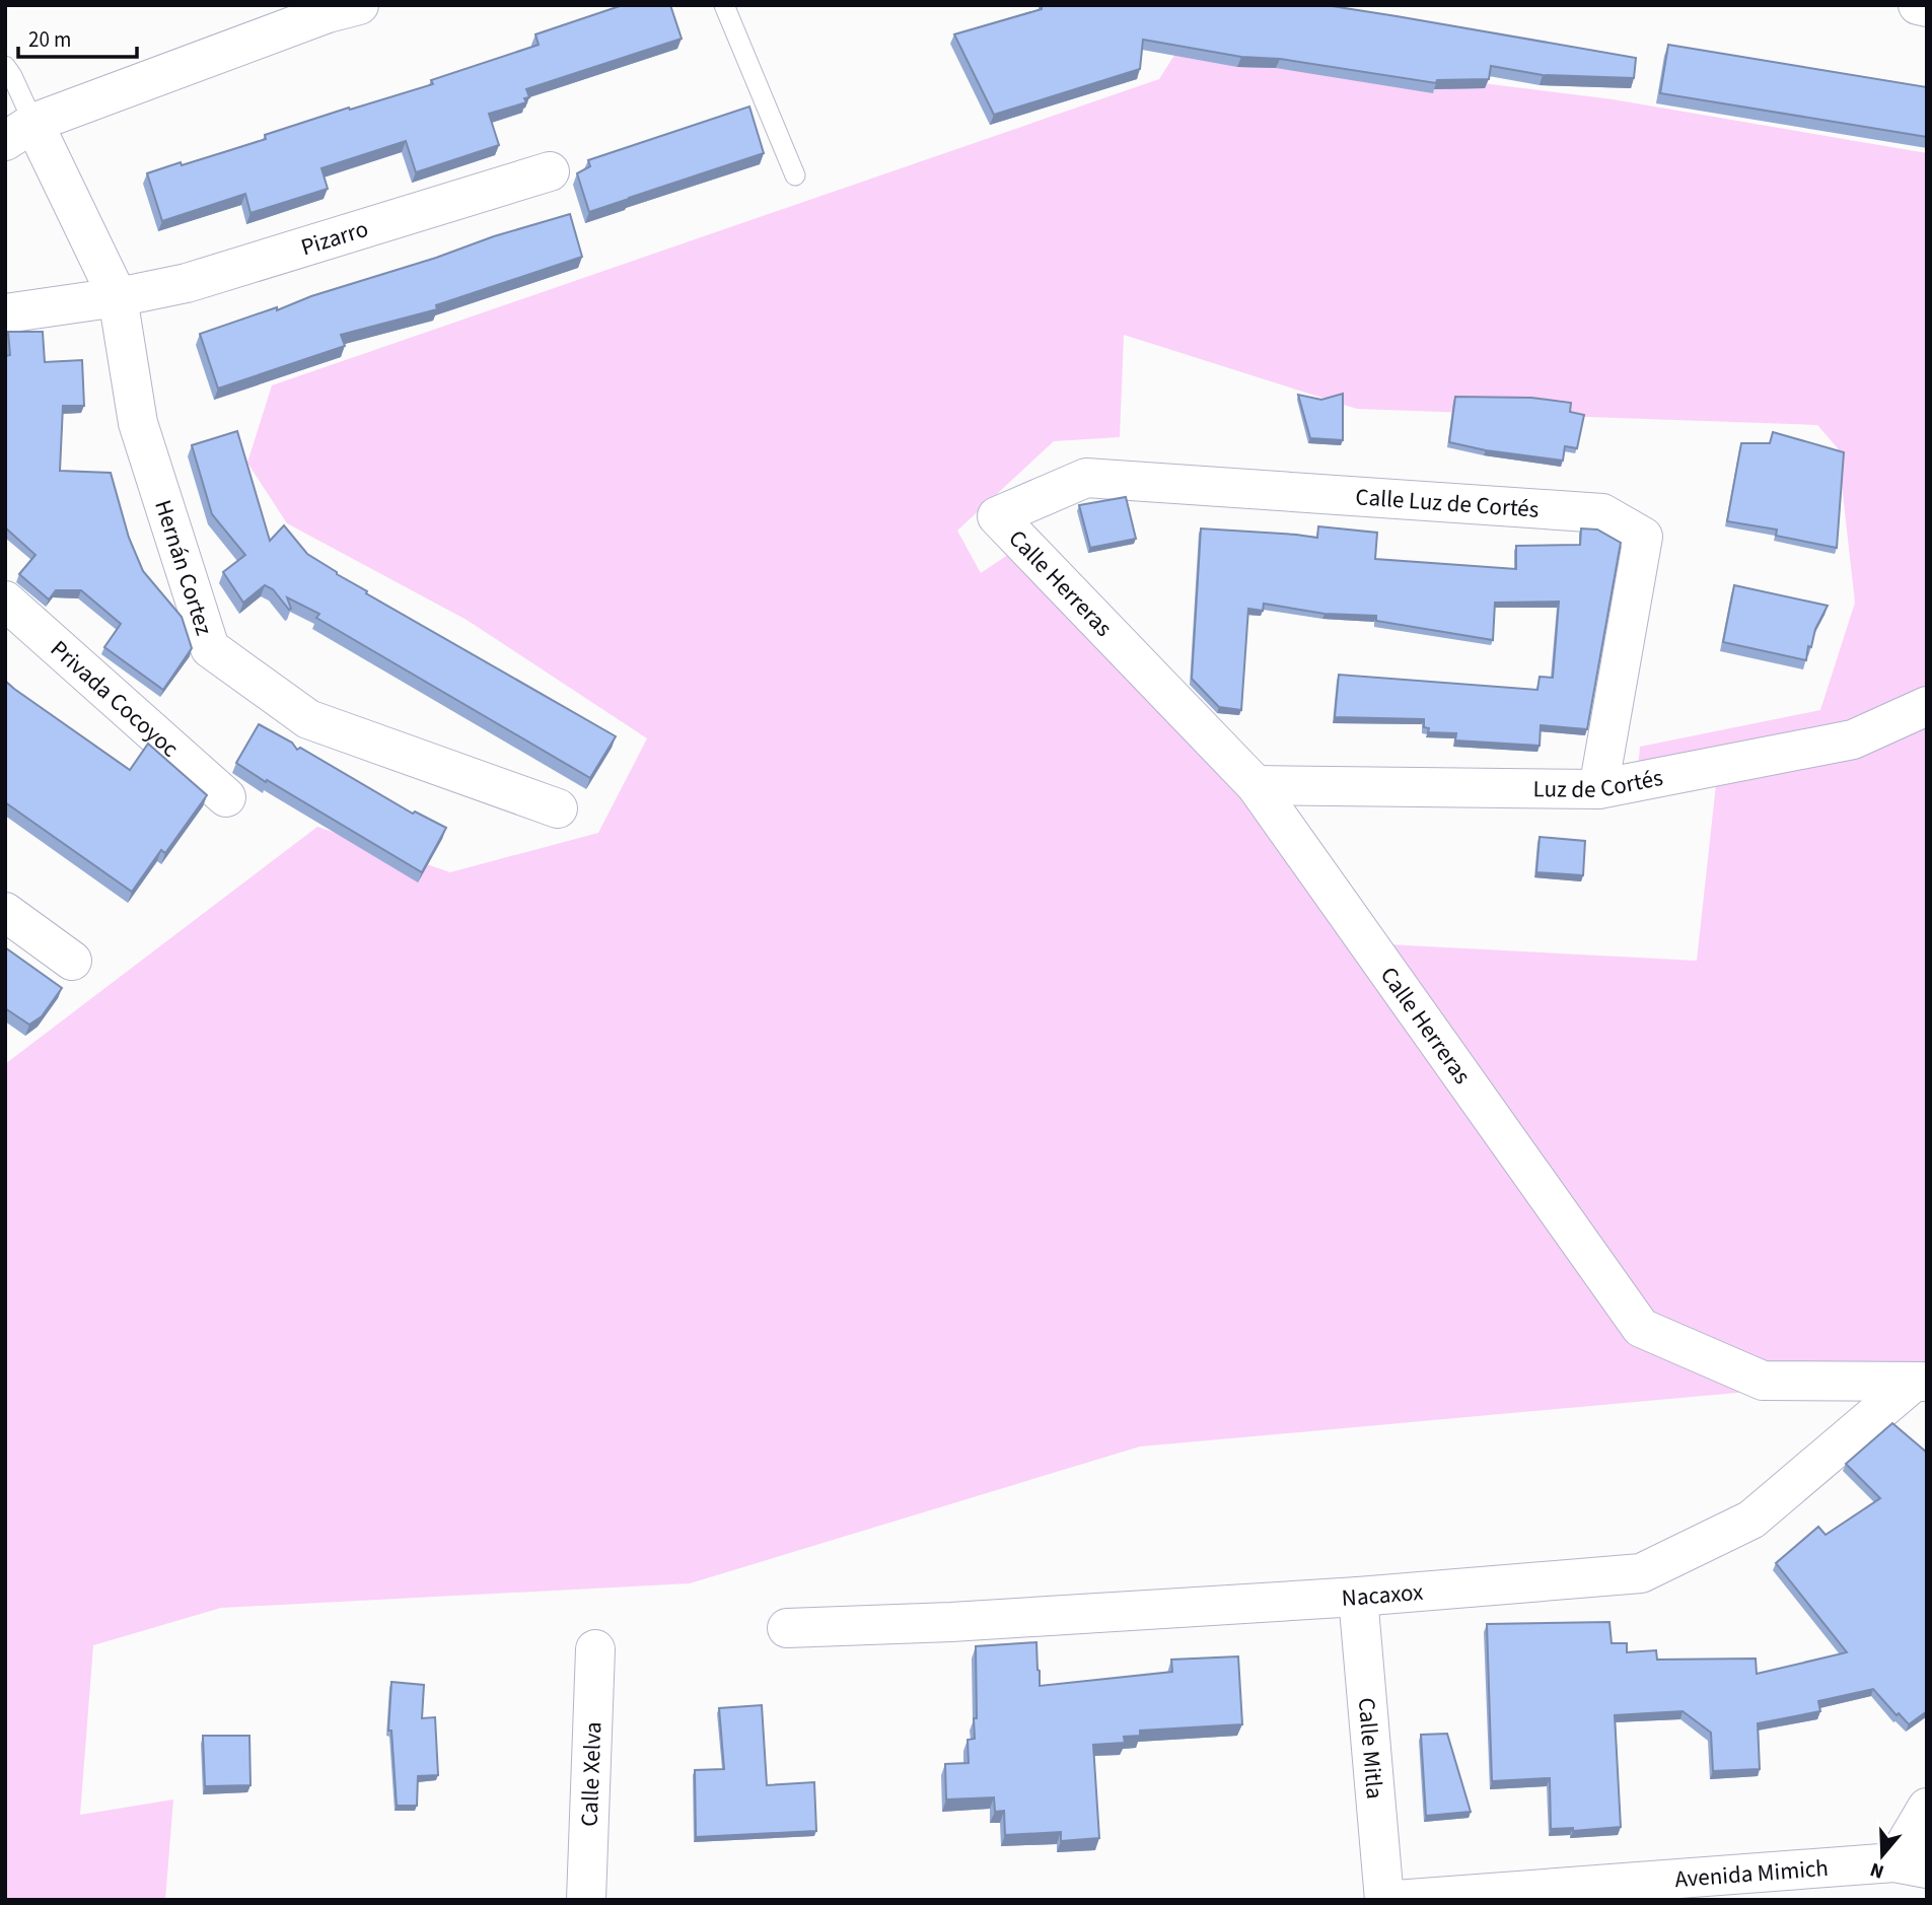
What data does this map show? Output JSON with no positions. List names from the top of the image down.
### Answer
{
  "streets": {
    "street": [
      "Pizarro",
      "Calle Luz de Cortés",
      "Hernán Cortez",
      "Calle Herreras",
      "Privada Cocoyoc",
      "Luz de Cortés",
      "Nacaxox",
      "Calle Mitla",
      "Calle Xelva",
      "Avenida Mimich"
    ]
  },
  "crossings": [
    ["Pizarro", "Hernán Cortez"],
    ["Calle Luz de Cortés", "Calle Herreras"],
    ["Calle Luz de Cortés", "Luz de Cortés"],
    ["Calle Herreras", "Luz de Cortés"],
    ["Calle Herreras", "Nacaxox"],
    ["Nacaxox", "Calle Mitla"]
  ],
  "scale_bar": "20 m",
  "north": "bottom"
}
